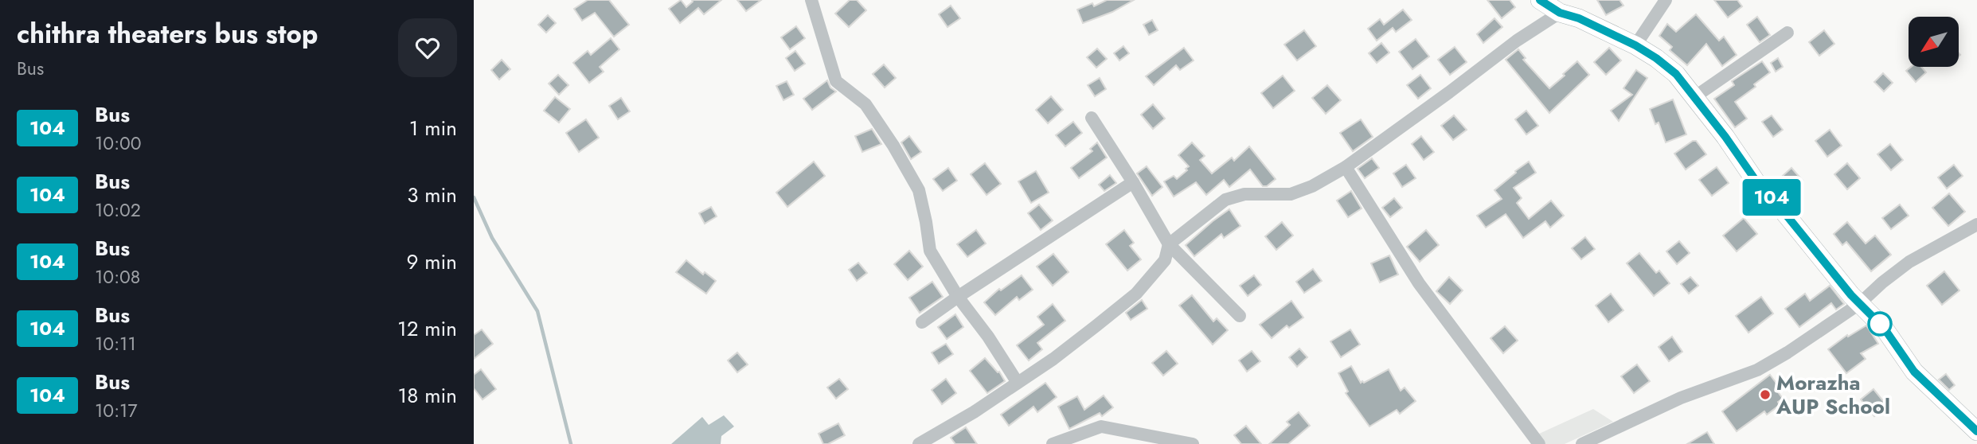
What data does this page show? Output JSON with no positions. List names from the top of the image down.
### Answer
{
  "places": ["Morazha AUP School"],
  "lines": ["bus line 104"],
  "north": "bottom left",
  "page": {
    "heading": ["chithra theaters bus stop", "Bus"],
    "on_map": "104",
    "list": [
      {
        "mark": "104",
        "name": "Bus",
        "note": "10:00",
        "value": "1 min"
      },
      {
        "mark": "104",
        "name": "Bus",
        "note": "10:02",
        "value": "3 min"
      },
      {
        "mark": "104",
        "name": "Bus",
        "note": "10:08",
        "value": "9 min"
      },
      {
        "mark": "104",
        "name": "Bus",
        "note": "10:11",
        "value": "12 min"
      },
      {
        "mark": "104",
        "name": "Bus",
        "note": "10:17",
        "value": "18 min"
      }
    ]
  }
}
